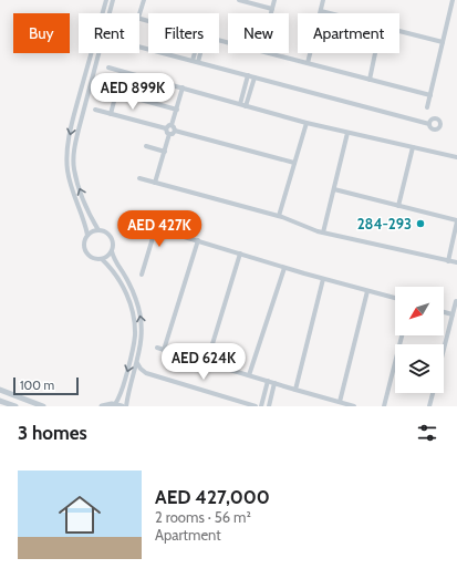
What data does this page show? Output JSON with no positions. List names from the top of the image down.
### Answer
{
  "places": ["284-293"],
  "scale_bar": "100 m",
  "north": "bottom left",
  "page": {
    "chip": [
      "Buy",
      "Rent",
      "Filters",
      "New",
      "Apartment"
    ],
    "price": ["AED 899K", "AED 427K", "AED 624K"],
    "scale": "100 m",
    "heading": "3 homes",
    "list": [
      {
        "name": "AED 427,000",
        "note": "2 rooms · 56 m² · Apartment"
      }
    ]
  }
}
